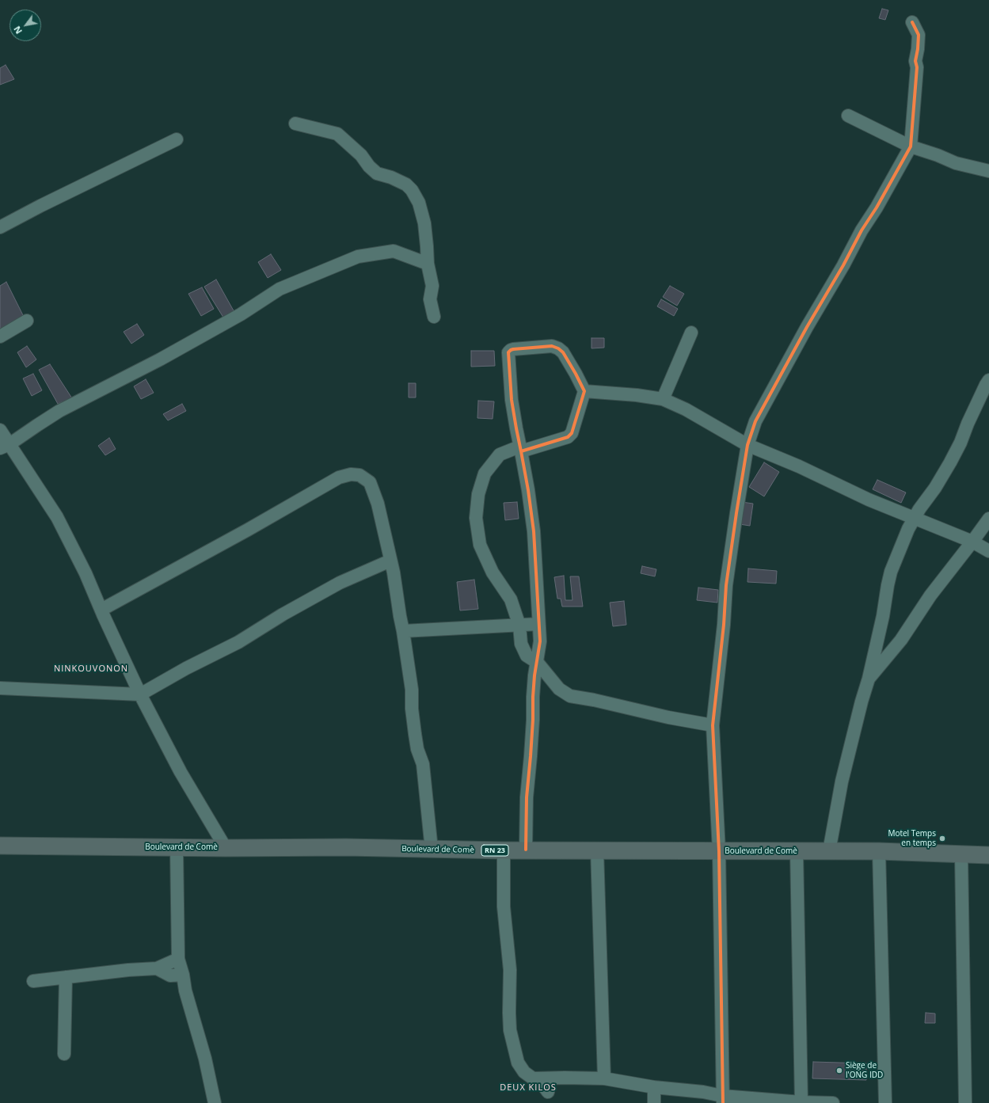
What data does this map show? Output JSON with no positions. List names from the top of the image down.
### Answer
{
  "streets": {
    "main road": ["Boulevard de Comè", "RN 23"]
  },
  "districts": ["NINKOUVONON", "DEUX KILOS"],
  "places": ["Motel Temps en temps", "Siège de l'ONG IDD"],
  "north": "bottom left"
}
